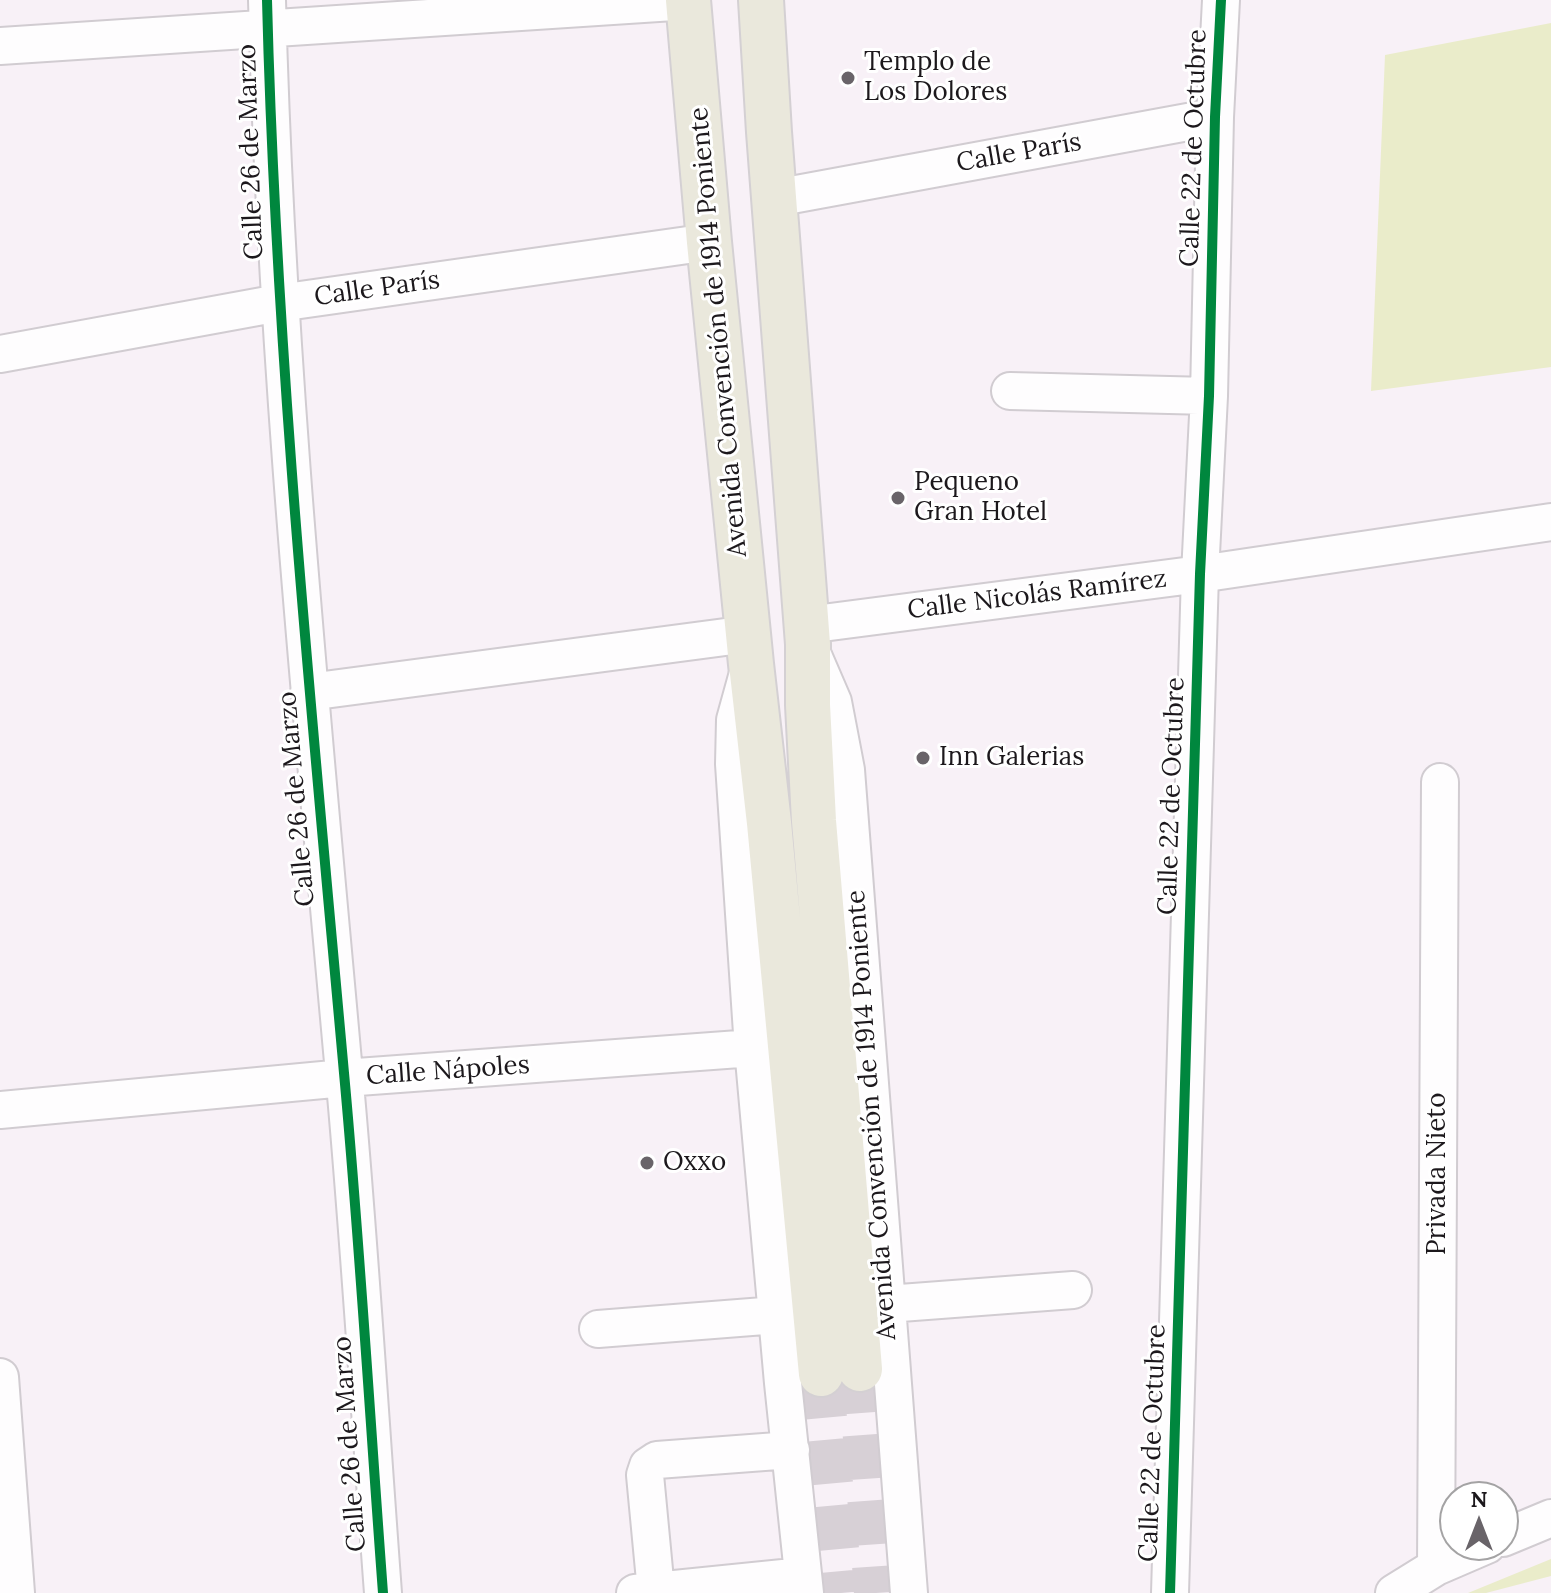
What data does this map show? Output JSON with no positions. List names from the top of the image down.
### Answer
{
  "streets": {
    "main road": ["Avenida Convención de 1914 Poniente"],
    "street": [
      "Calle 22 de Octubre",
      "Calle 26 de Marzo",
      "Calle París",
      "Calle Nicolás Ramírez",
      "Calle Nápoles",
      "Privada Nieto"
    ]
  },
  "crossings": [
    ["Calle 22 de Octubre", "Calle París"],
    ["Calle 22 de Octubre", "Calle Nicolás Ramírez"],
    ["Calle 26 de Marzo", "Calle París"],
    ["Calle 26 de Marzo", "Calle Nápoles"],
    ["Calle París", "Avenida Convención de 1914 Poniente"],
    ["Avenida Convención de 1914 Poniente", "Calle Nicolás Ramírez"],
    ["Avenida Convención de 1914 Poniente", "Calle Nápoles"]
  ],
  "places": [
    "Templo de Los Dolores",
    "Pequeno Gran Hotel",
    "Inn Galerias",
    "Oxxo"
  ],
  "north": "top"
}
